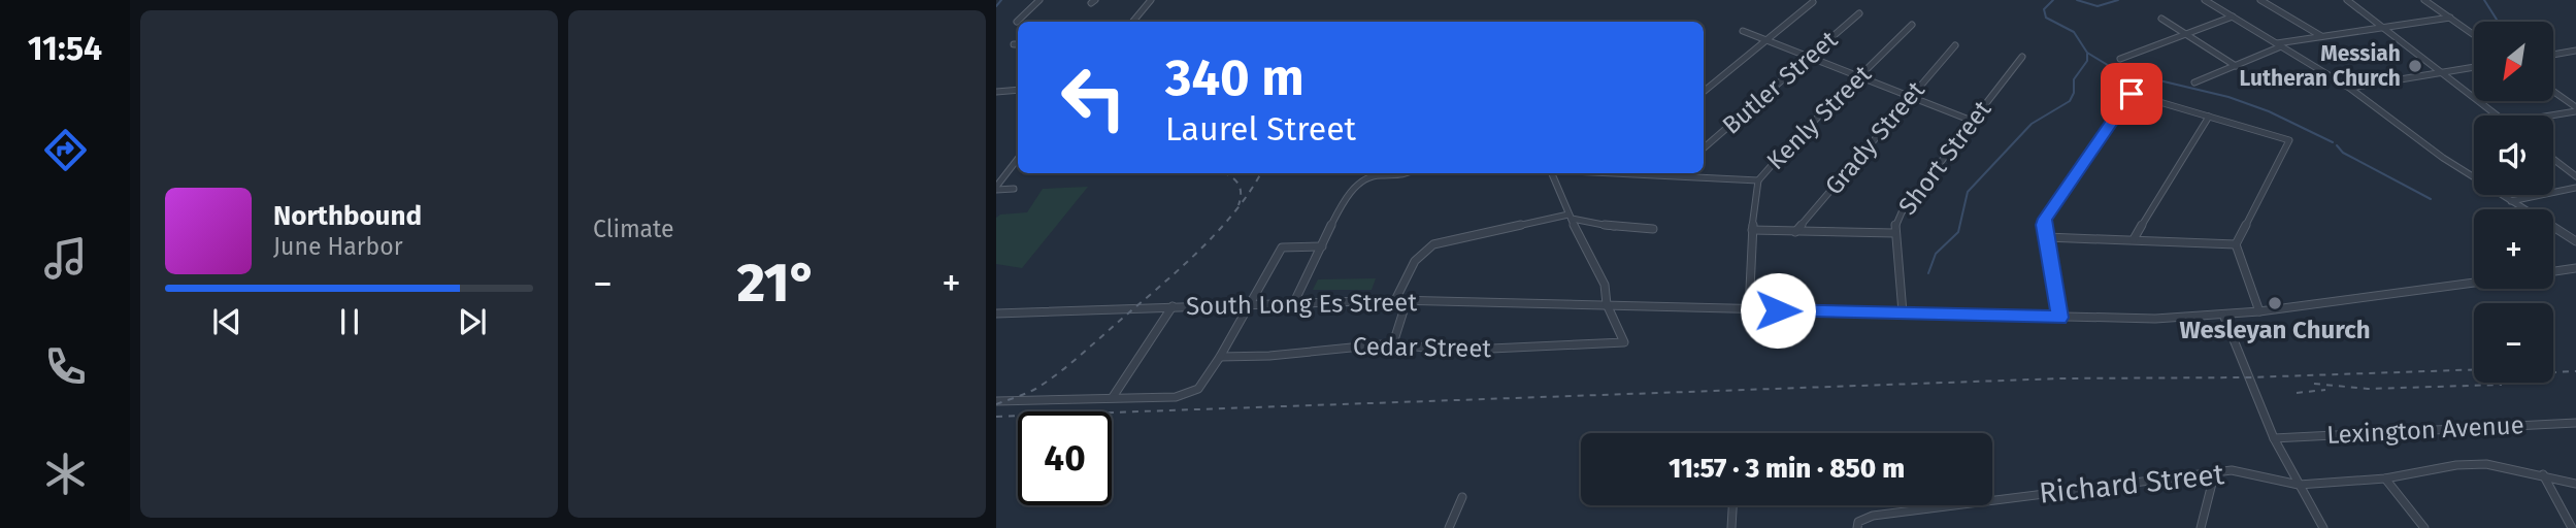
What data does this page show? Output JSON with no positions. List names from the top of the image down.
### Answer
{
  "streets": {
    "street": [
      "Butler Street",
      "Kenly Street",
      "Grady Street",
      "Short Street",
      "South Long Es Street",
      "Cedar Street",
      "Lexington Avenue",
      "Richard Street"
    ]
  },
  "crossings": [
    ["Kenly Street", "South Long Es Street"],
    ["Short Street", "South Long Es Street"],
    ["South Long Es Street", "Cedar Street"]
  ],
  "places": ["Messiah Lutheran Church", "Wesleyan Church"],
  "north": "bottom left",
  "page": {
    "tabs": "11:54",
    "tile": "Climate",
    "map_buttons": ["+", "−"],
    "turn": ["340 m", "Laurel Street"],
    "song": ["Northbound", "June Harbor"],
    "heat": ["−", "21°", "+"],
    "limit": "40",
    "trip": "11:57 · 3 min · 850 m"
  }
}
